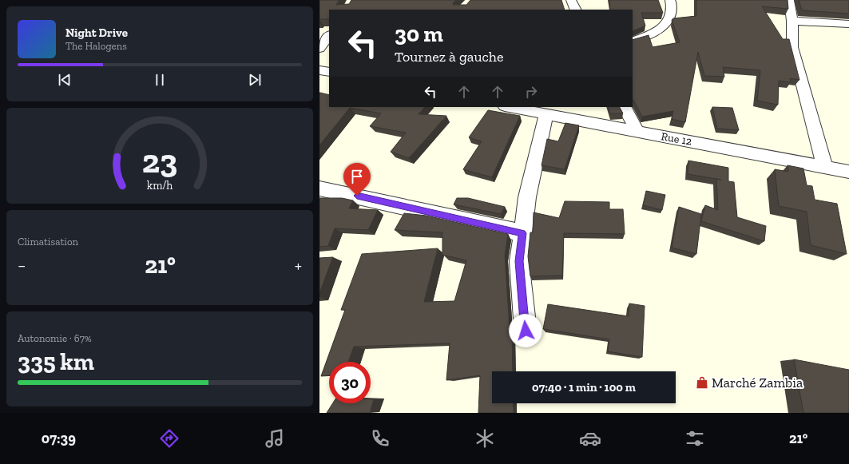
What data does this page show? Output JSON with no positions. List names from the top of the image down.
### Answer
{
  "streets": {
    "street": ["Rue 12"]
  },
  "places": {
    "shop": ["Marché Zambia"]
  },
  "page": {
    "turn": ["30 m", "Tournez à gauche"],
    "song": ["Night Drive", "The Halogens"],
    "tile": [
      "Climatisation",
      ["Autonomie · 67%", "335 km"]
    ],
    "heat": ["−", "21°", "+"],
    "limit": "30",
    "trip": "07:40 · 1 min · 100 m",
    "tabs": ["07:39", "21°"],
    "gauge": ["23", "km/h"]
  }
}
